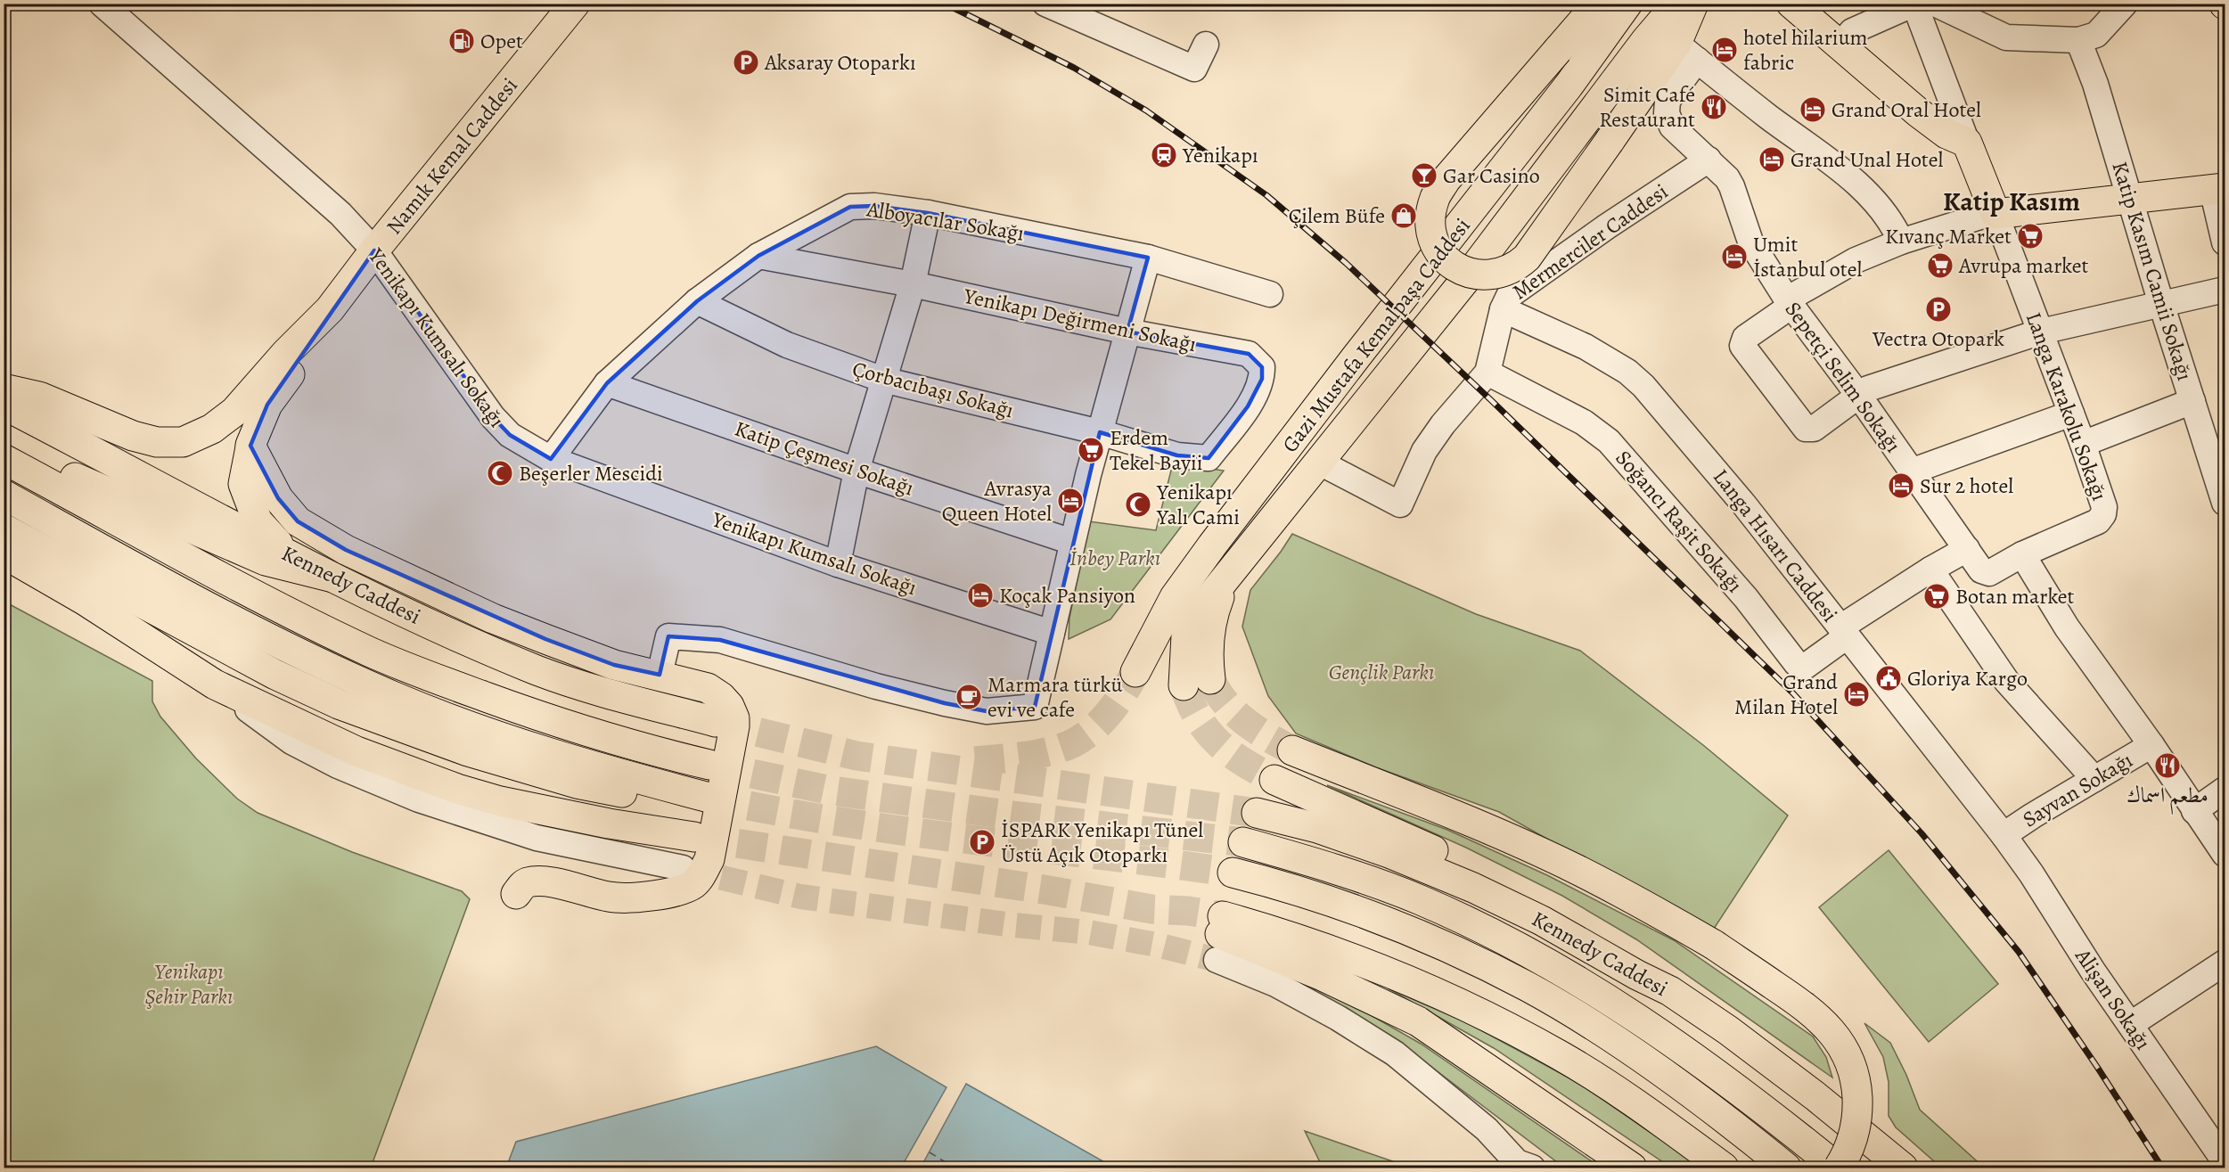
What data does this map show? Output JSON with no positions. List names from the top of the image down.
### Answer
{
  "streets": {
    "main road": ["Namık Kemal Caddesi", "Gazi Mustafa Kemalpaşa Caddesi", "Kennedy Caddesi"],
    "street": [
      "Alboyacılar Sokağı",
      "Mermerciler Caddesi",
      "Katip Kasım Camii Sokağı",
      "Yenikapı Değirmeni Sokağı",
      "Yenikapı Kumsalı Sokağı",
      "Sepetçi Selim Sokağı",
      "Çorbacıbaşı Sokağı",
      "Langa Karakolu Sokağı",
      "Katip Çeşmesi Sokağı",
      "Soğancı Raşit Sokağı",
      "Langa Hısarı Caddesi",
      "Sayvan Sokağı",
      "Alişan Sokağı"
    ]
  },
  "crossings": [
    ["Namık Kemal Caddesi", "Yenikapı Kumsalı Sokağı"],
    ["Alboyacılar Sokağı", "Yenikapı Değirmeni Sokağı"],
    ["Alboyacılar Sokağı", "Yenikapı Kumsalı Sokağı"],
    ["Alboyacılar Sokağı", "Çorbacıbaşı Sokağı"],
    ["Alboyacılar Sokağı", "Katip Çeşmesi Sokağı"],
    ["Mermerciler Caddesi", "Sepetçi Selim Sokağı"],
    ["Mermerciler Caddesi", "Soğancı Raşit Sokağı"],
    ["Mermerciler Caddesi", "Langa Hısarı Caddesi"],
    ["Yenikapı Değirmeni Sokağı", "Çorbacıbaşı Sokağı"],
    ["Sepetçi Selim Sokağı", "Langa Karakolu Sokağı"],
    ["Soğancı Raşit Sokağı", "Langa Hısarı Caddesi"],
    ["Langa Hısarı Caddesi", "Sayvan Sokağı"],
    ["Langa Hısarı Caddesi", "Alişan Sokağı"],
    ["Sayvan Sokağı", "Alişan Sokağı"]
  ],
  "districts": ["Katip Kasım"],
  "parks": ["İnbey Parkı", "Gençlik Parkı", "Yenikapı Şehir Parkı"],
  "places": {
    "fuel station": ["Opet"],
    "hotel": [
      "hotel hilarium fabric",
      "Grand Oral Hotel",
      "Grand Unal Hotel",
      "Umit İstanbul otel",
      "Sur 2 hotel",
      "Avrasya Queen Hotel",
      "Koçak Pansiyon",
      "Grand Milan Hotel"
    ],
    "parking": ["Aksaray Otoparkı", "Vectra Otopark", "İSPARK Yenikapı Tünel Üstü Açık Otoparkı"],
    "restaurant": ["Simit Café Restaurant", "مطعم اسماك"],
    "station": ["Yenikapı"],
    "bar": ["Gar Casino"],
    "shop": ["Çilem Büfe"],
    "supermarket": [
      "Kıvanç Market",
      "Avrupa market",
      "Erdem Tekel Bayii",
      "Botan market"
    ],
    "mosque": ["Beşerler Mescidi", "Yenikapı Yalı Cami"],
    "public building": ["Gloriya Kargo"],
    "cafe": ["Marmara türkü evi ve cafe"]
  }
}
